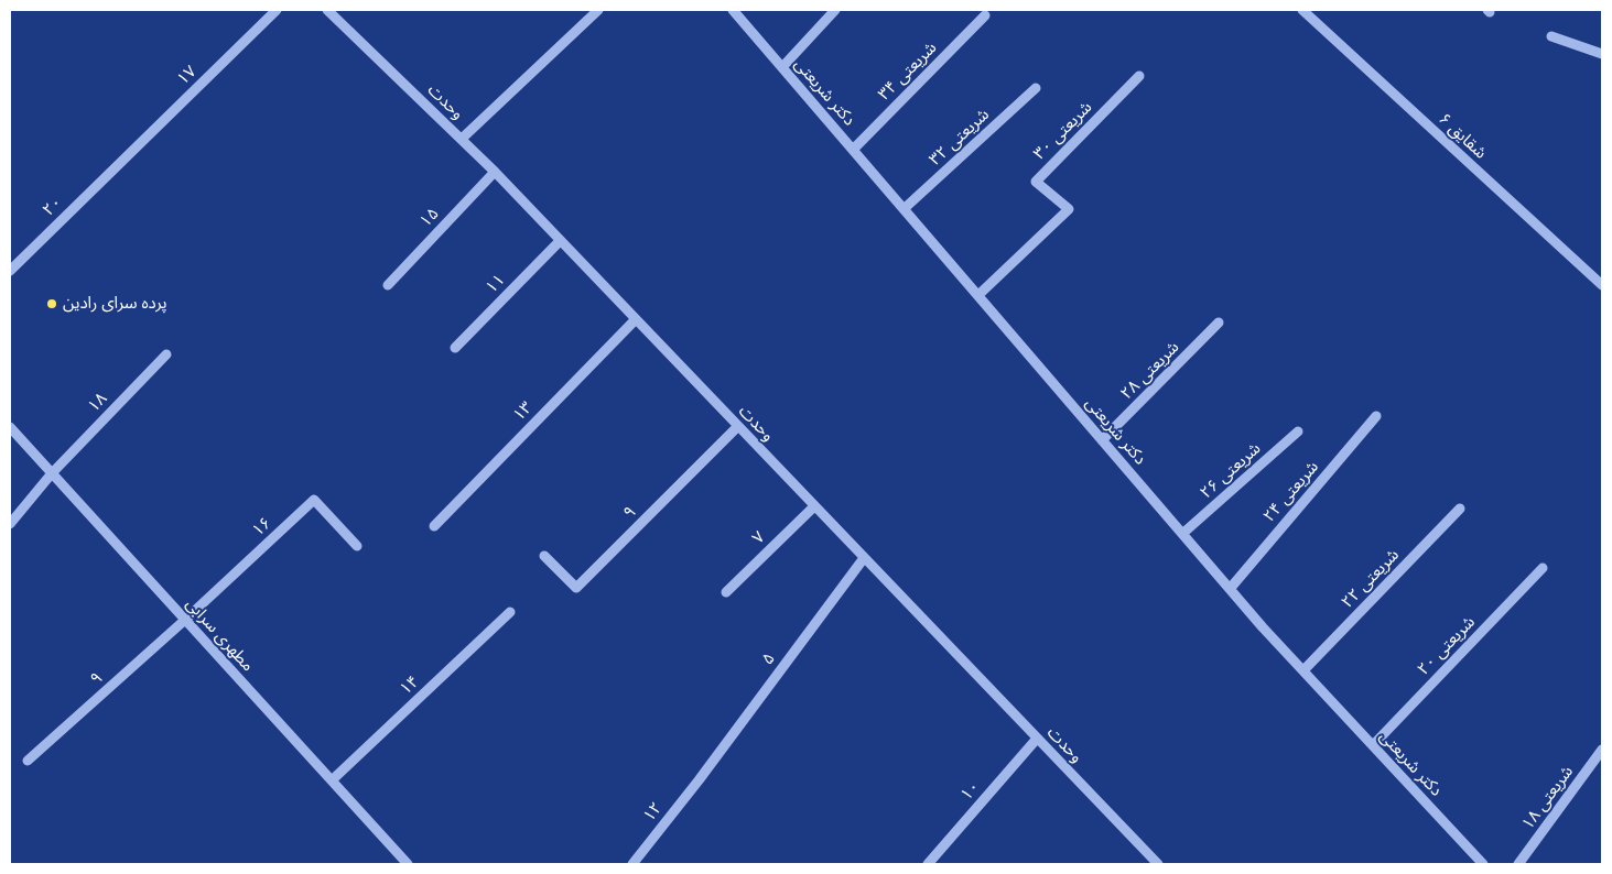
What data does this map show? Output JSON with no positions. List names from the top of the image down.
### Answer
{
  "streets": {
    "street": [
      "شریعتی ۳۴",
      "۱۷",
      "دکتر شریعتی",
      "وحدت",
      "شریعتی ۳۰",
      "شقایق ۶",
      "شریعتی ۳۲",
      "۲۰",
      "۱۵",
      "۱۱",
      "شریعتی ۲۸",
      "۱۸",
      "۱۳",
      "شریعتی ۲۶",
      "شریعتی ۲۴",
      "۹",
      "۱۶",
      "۷",
      "شریعتی ۲۲",
      "مطهری سرابی",
      "شریعتی ۲۰",
      "۵",
      "۱۴",
      "۱۰",
      "شریعتی ۱۸",
      "۱۲"
    ]
  },
  "crossings": [
    ["شریعتی ۳۴", "دکتر شریعتی"],
    ["۱۷", "۲۰"],
    ["دکتر شریعتی", "شریعتی ۳۰"],
    ["دکتر شریعتی", "شریعتی ۳۲"],
    ["دکتر شریعتی", "شریعتی ۲۸"],
    ["دکتر شریعتی", "شریعتی ۲۶"],
    ["دکتر شریعتی", "شریعتی ۲۴"],
    ["دکتر شریعتی", "شریعتی ۲۲"],
    ["دکتر شریعتی", "شریعتی ۲۰"],
    ["وحدت", "۱۵"],
    ["وحدت", "۱۱"],
    ["وحدت", "۱۳"],
    ["وحدت", "۹"],
    ["وحدت", "۷"],
    ["وحدت", "۵"],
    ["وحدت", "۱۰"],
    ["۱۸", "مطهری سرابی"],
    ["۹", "۱۶"],
    ["۹", "مطهری سرابی"],
    ["۱۶", "مطهری سرابی"],
    ["مطهری سرابی", "۱۴"],
    ["۵", "۱۲"]
  ],
  "places": ["پرده سرای رادین"]
}
